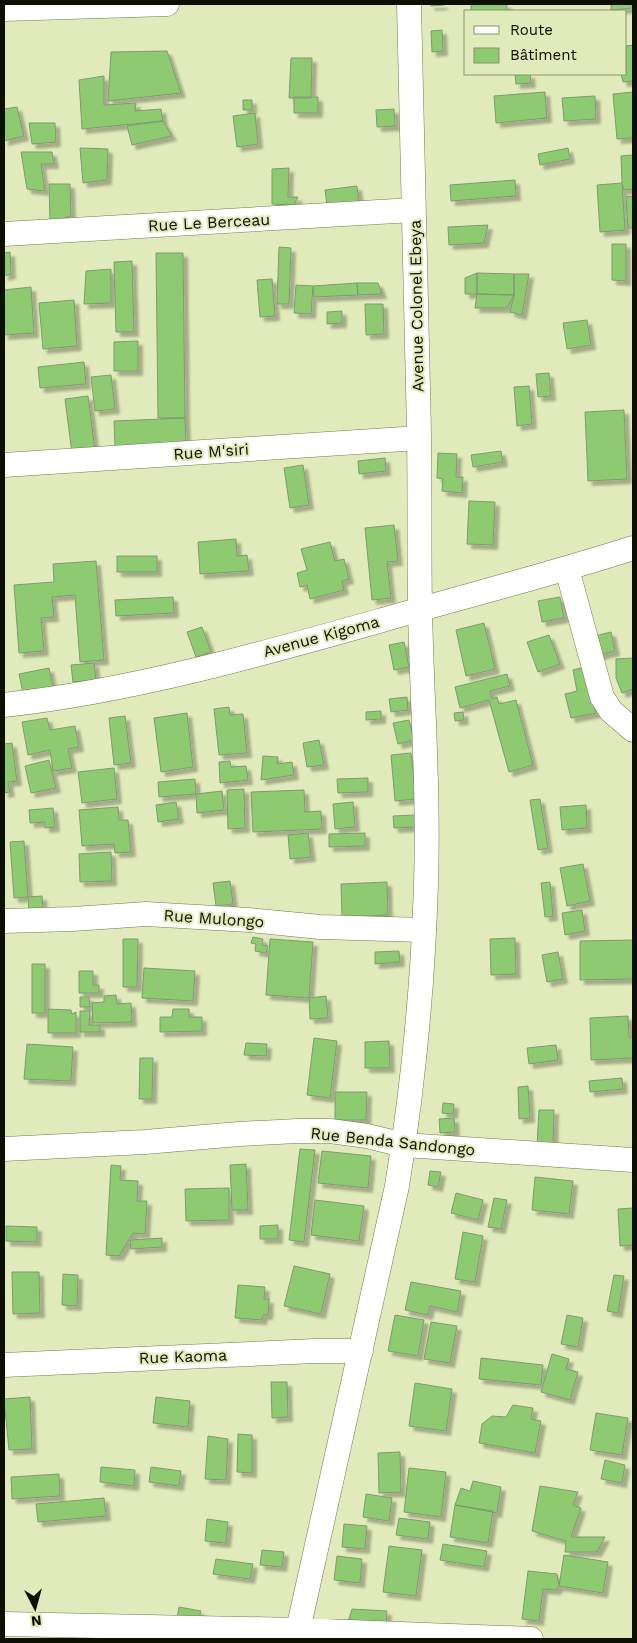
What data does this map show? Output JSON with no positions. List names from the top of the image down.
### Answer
{
  "streets": {
    "street": [
      "Rue Le Berceau",
      "Avenue Colonel Ebeya",
      "Rue M'siri",
      "Avenue Kigoma",
      "Rue Mulongo",
      "Rue Benda Sandongo",
      "Rue Kaoma"
    ]
  },
  "crossings": [
    ["Rue Le Berceau", "Avenue Colonel Ebeya"],
    ["Avenue Colonel Ebeya", "Rue M'siri"],
    ["Avenue Colonel Ebeya", "Avenue Kigoma"],
    ["Avenue Colonel Ebeya", "Rue Mulongo"],
    ["Avenue Colonel Ebeya", "Rue Benda Sandongo"],
    ["Avenue Colonel Ebeya", "Rue Kaoma"]
  ],
  "legend": ["Route", "Bâtiment"],
  "north": "bottom"
}
